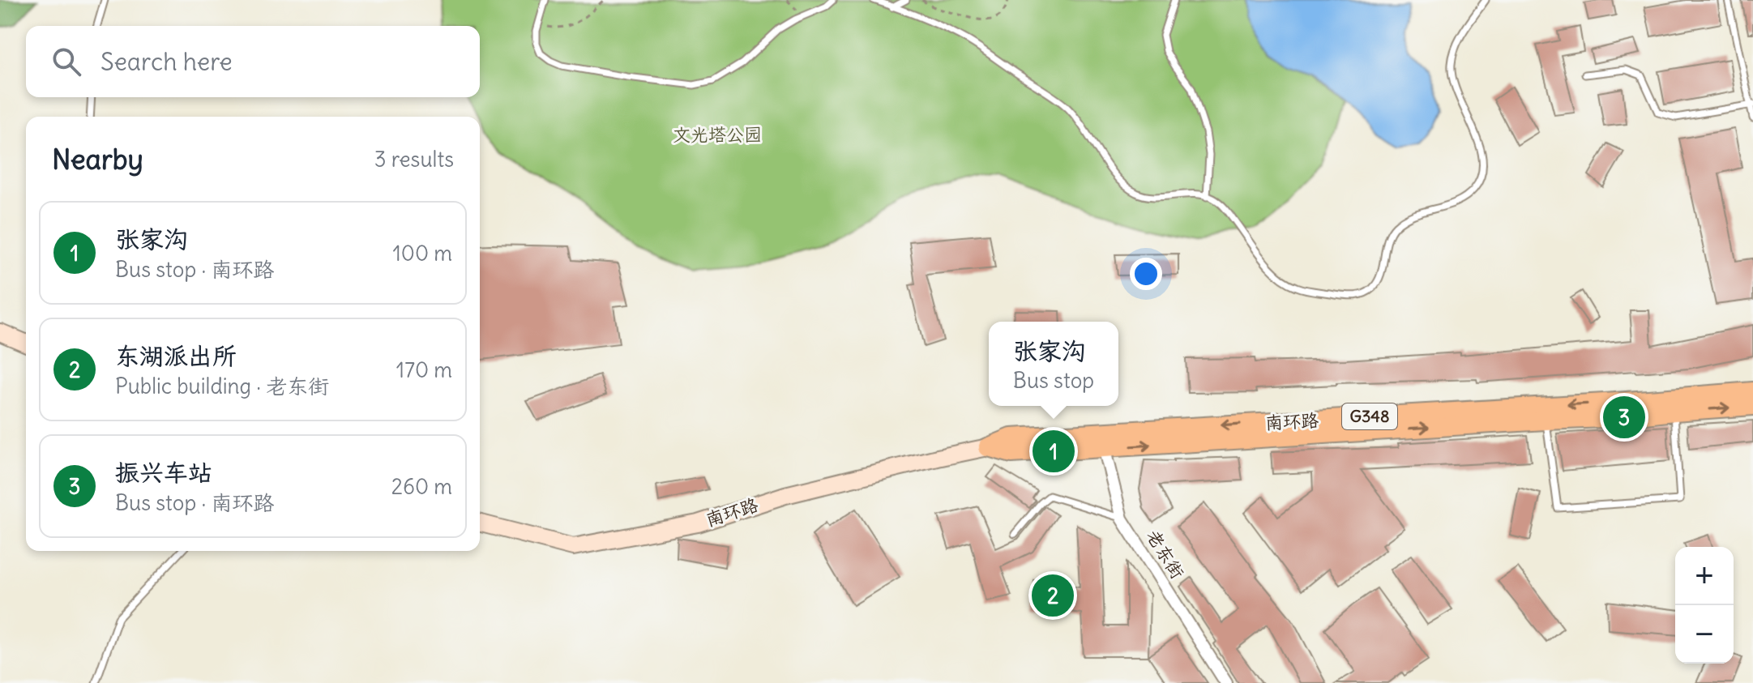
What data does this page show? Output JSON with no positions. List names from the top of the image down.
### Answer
{
  "streets": {
    "main road": ["G348", "南环路"],
    "street": ["老东街"]
  },
  "crossings": [
    ["南环路", "老东街"]
  ],
  "parks": ["文光塔公园"],
  "page": {
    "search": "Search here",
    "heading": ["Nearby", "3 results"],
    "list": [
      {
        "mark": "1",
        "name": "张家沟",
        "note": "Bus stop · 南环路",
        "value": "100 m"
      },
      {
        "mark": "2",
        "name": "东湖派出所",
        "note": "Public building · 老东街",
        "value": "170 m"
      },
      {
        "mark": "3",
        "name": "振兴车站",
        "note": "Bus stop · 南环路",
        "value": "260 m"
      }
    ],
    "popup": ["张家沟", "Bus stop"],
    "pins": ["3", "1", "2"],
    "map_buttons": ["+", "−"]
  }
}
